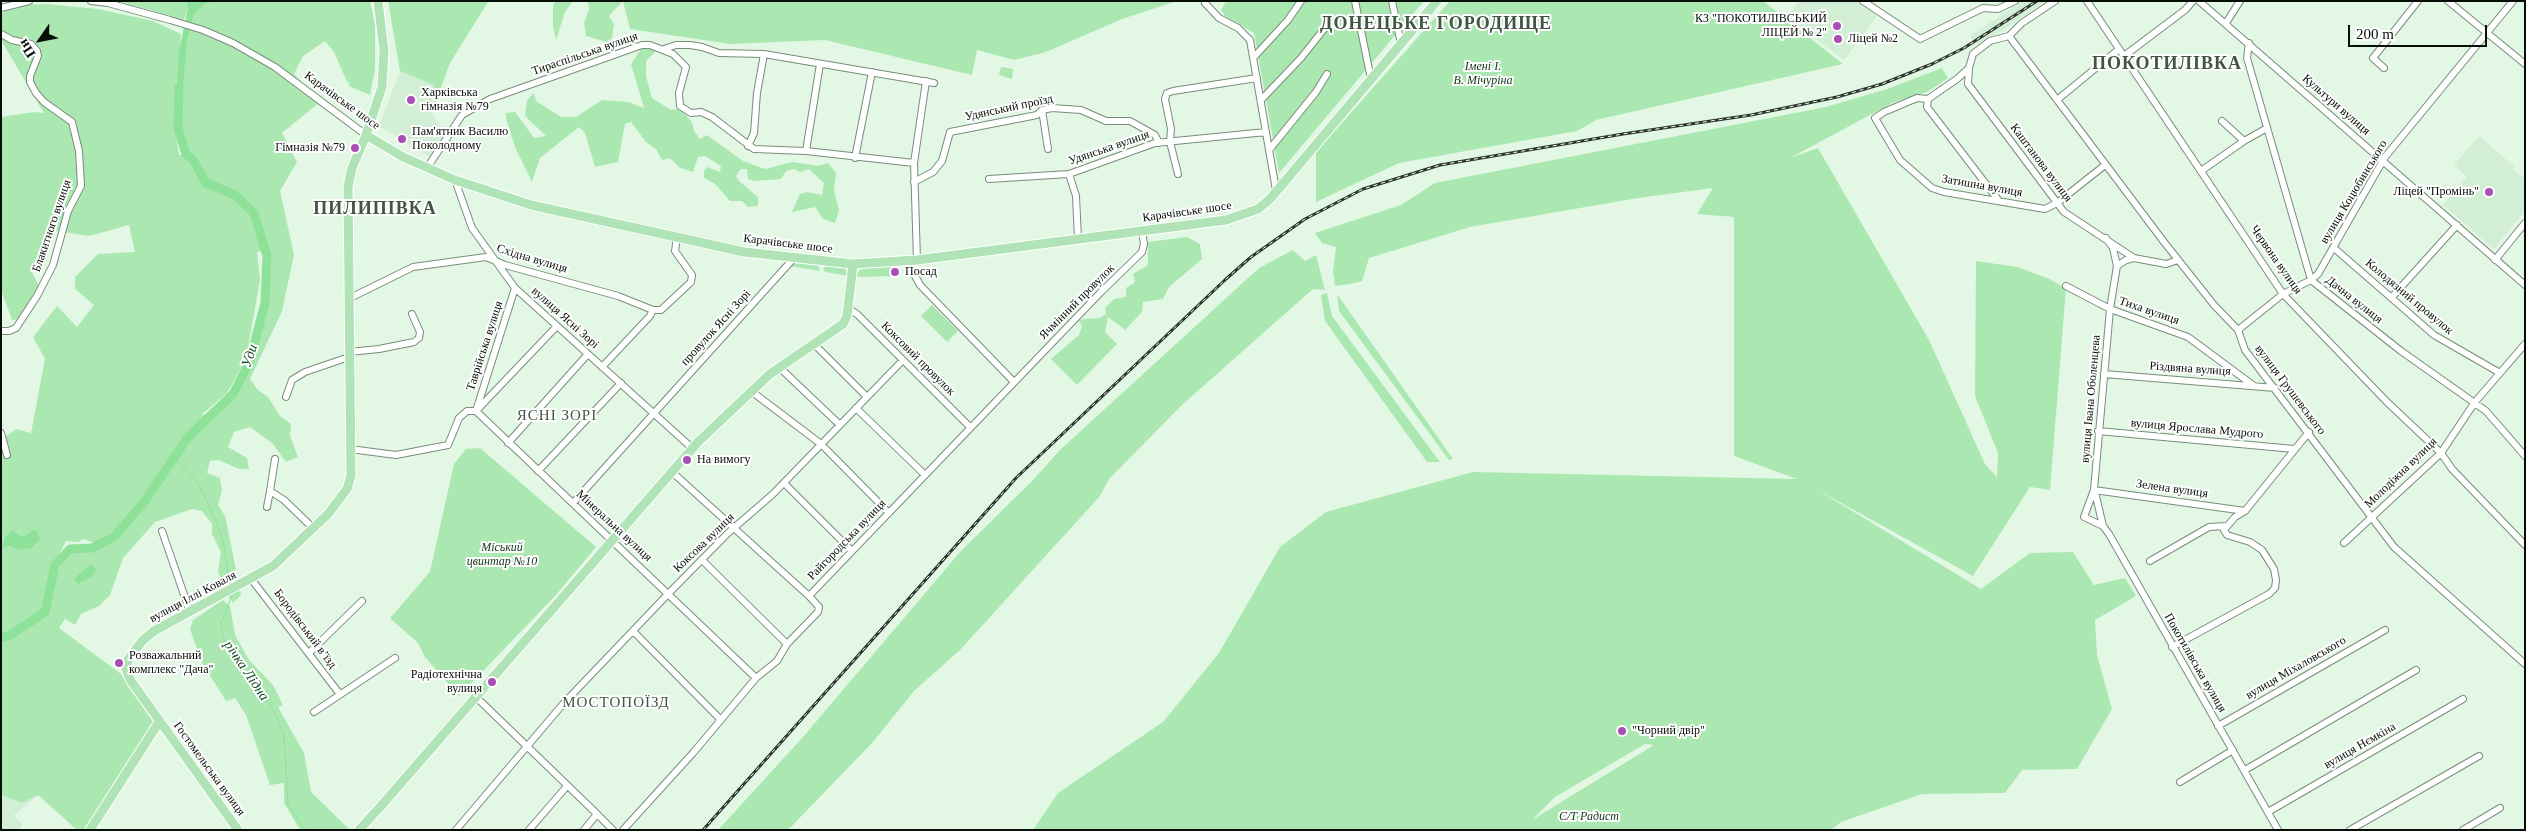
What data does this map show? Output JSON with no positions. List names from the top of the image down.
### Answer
{
  "streets": {
    "main road": ["Карачівське шосе", "вулиця Іллі Коваля", "Гостомельська вулиця"],
    "street": [
      "Тираспільська вулиця",
      "Культури вулиця",
      "Удянський проїзд",
      "Удянська вулиця",
      "Каштанова вулиця",
      "Затишна вулиця",
      "вулиця Коцюбинського",
      "Блакитного вулиця",
      "Східна вулиця",
      "Червона вулиця",
      "Колодязний провулок",
      "Дачна вулиця",
      "Ячмінний провулок",
      "Тиха вулиця",
      "вулиця Ясні Зорі",
      "провулок Ясні Зорі",
      "Таврійська вулиця",
      "Коксовий провулок",
      "Різдвяна вулиця",
      "вулиця Грушевського",
      "вулиця Івана Оболенцева",
      "вулиця Ярослава Мудрого",
      "Молодіжна вулиця",
      "Зелена вулиця",
      "Мінеральна вулиця",
      "Райгородська вулиця",
      "Коксова вулиця",
      "Бородівський в’їзд",
      "Покотилівська вулиця",
      "вулиця Міхаловського",
      "вулиця Нємкіна"
    ]
  },
  "crossings": [
    ["Тираспільська вулиця", "Карачівське шосе"],
    ["Карачівське шосе", "Ячмінний провулок"],
    ["Карачівське шосе", "вулиця Ясні Зорі"],
    ["Карачівське шосе", "провулок Ясні Зорі"],
    ["Карачівське шосе", "вулиця Іллі Коваля"],
    ["Культури вулиця", "вулиця Коцюбинського"],
    ["Культури вулиця", "Дачна вулиця"],
    ["Удянський проїзд", "Удянська вулиця"],
    ["Каштанова вулиця", "Затишна вулиця"],
    ["Каштанова вулиця", "вулиця Грушевського"],
    ["вулиця Коцюбинського", "Червона вулиця"],
    ["вулиця Коцюбинського", "Колодязний провулок"],
    ["вулиця Коцюбинського", "Дачна вулиця"],
    ["вулиця Коцюбинського", "вулиця Грушевського"],
    ["Східна вулиця", "вулиця Ясні Зорі"],
    ["Східна вулиця", "вулиця Іллі Коваля"],
    ["Червона вулиця", "Молодіжна вулиця"],
    ["Колодязний провулок", "Молодіжна вулиця"],
    ["Дачна вулиця", "Молодіжна вулиця"],
    ["Ячмінний провулок", "Райгородська вулиця"],
    ["Тиха вулиця", "Різдвяна вулиця"],
    ["Тиха вулиця", "вулиця Івана Оболенцева"],
    ["вулиця Ясні Зорі", "провулок Ясні Зорі"],
    ["вулиця Ясні Зорі", "Таврійська вулиця"],
    ["провулок Ясні Зорі", "Мінеральна вулиця"],
    ["Таврійська вулиця", "Мінеральна вулиця"],
    ["Коксовий провулок", "Райгородська вулиця"],
    ["Коксовий провулок", "Коксова вулиця"],
    ["Різдвяна вулиця", "вулиця Грушевського"],
    ["Різдвяна вулиця", "вулиця Івана Оболенцева"],
    ["вулиця Грушевського", "Молодіжна вулиця"],
    ["вулиця Івана Оболенцева", "вулиця Ярослава Мудрого"],
    ["вулиця Івана Оболенцева", "Зелена вулиця"],
    ["вулиця Івана Оболенцева", "Покотилівська вулиця"],
    ["Зелена вулиця", "Покотилівська вулиця"],
    ["Мінеральна вулиця", "Райгородська вулиця"],
    ["Мінеральна вулиця", "Коксова вулиця"],
    ["вулиця Іллі Коваля", "Бородівський в’їзд"],
    ["вулиця Іллі Коваля", "Гостомельська вулиця"],
    ["Покотилівська вулиця", "вулиця Міхаловського"],
    ["Покотилівська вулиця", "вулиця Нємкіна"]
  ],
  "districts": [
    "ДОНЕЦЬКЕ ГОРОДИЩЕ",
    "ПОКОТИЛІВКА",
    "ПИЛИПІВКА",
    "ЯСНІ ЗОРІ",
    "МОСТОПОЇЗД"
  ],
  "water": ["Уди", "річка Лідна"],
  "parks": ["Імені І. В. Мічуріна", "Міський цвинтар №10", "С/Т Радист"],
  "places": [
    "КЗ \"ПОКОТИЛІВСЬКИЙ ЛІЦЕЙ № 2\"",
    "Ліцей №2",
    "Харківська гімназія №79",
    "Пам'ятник Василю Поколодному",
    "Гімназія №79",
    "Ліцей \"Промінь\"",
    "Посад",
    "На вимогу",
    "Розважальний комплекс \"Дача\"",
    "Радіотехнічна вулиця",
    "\"Чорний двір\""
  ],
  "scale_bar": "200 m",
  "north": "bottom left"
}
